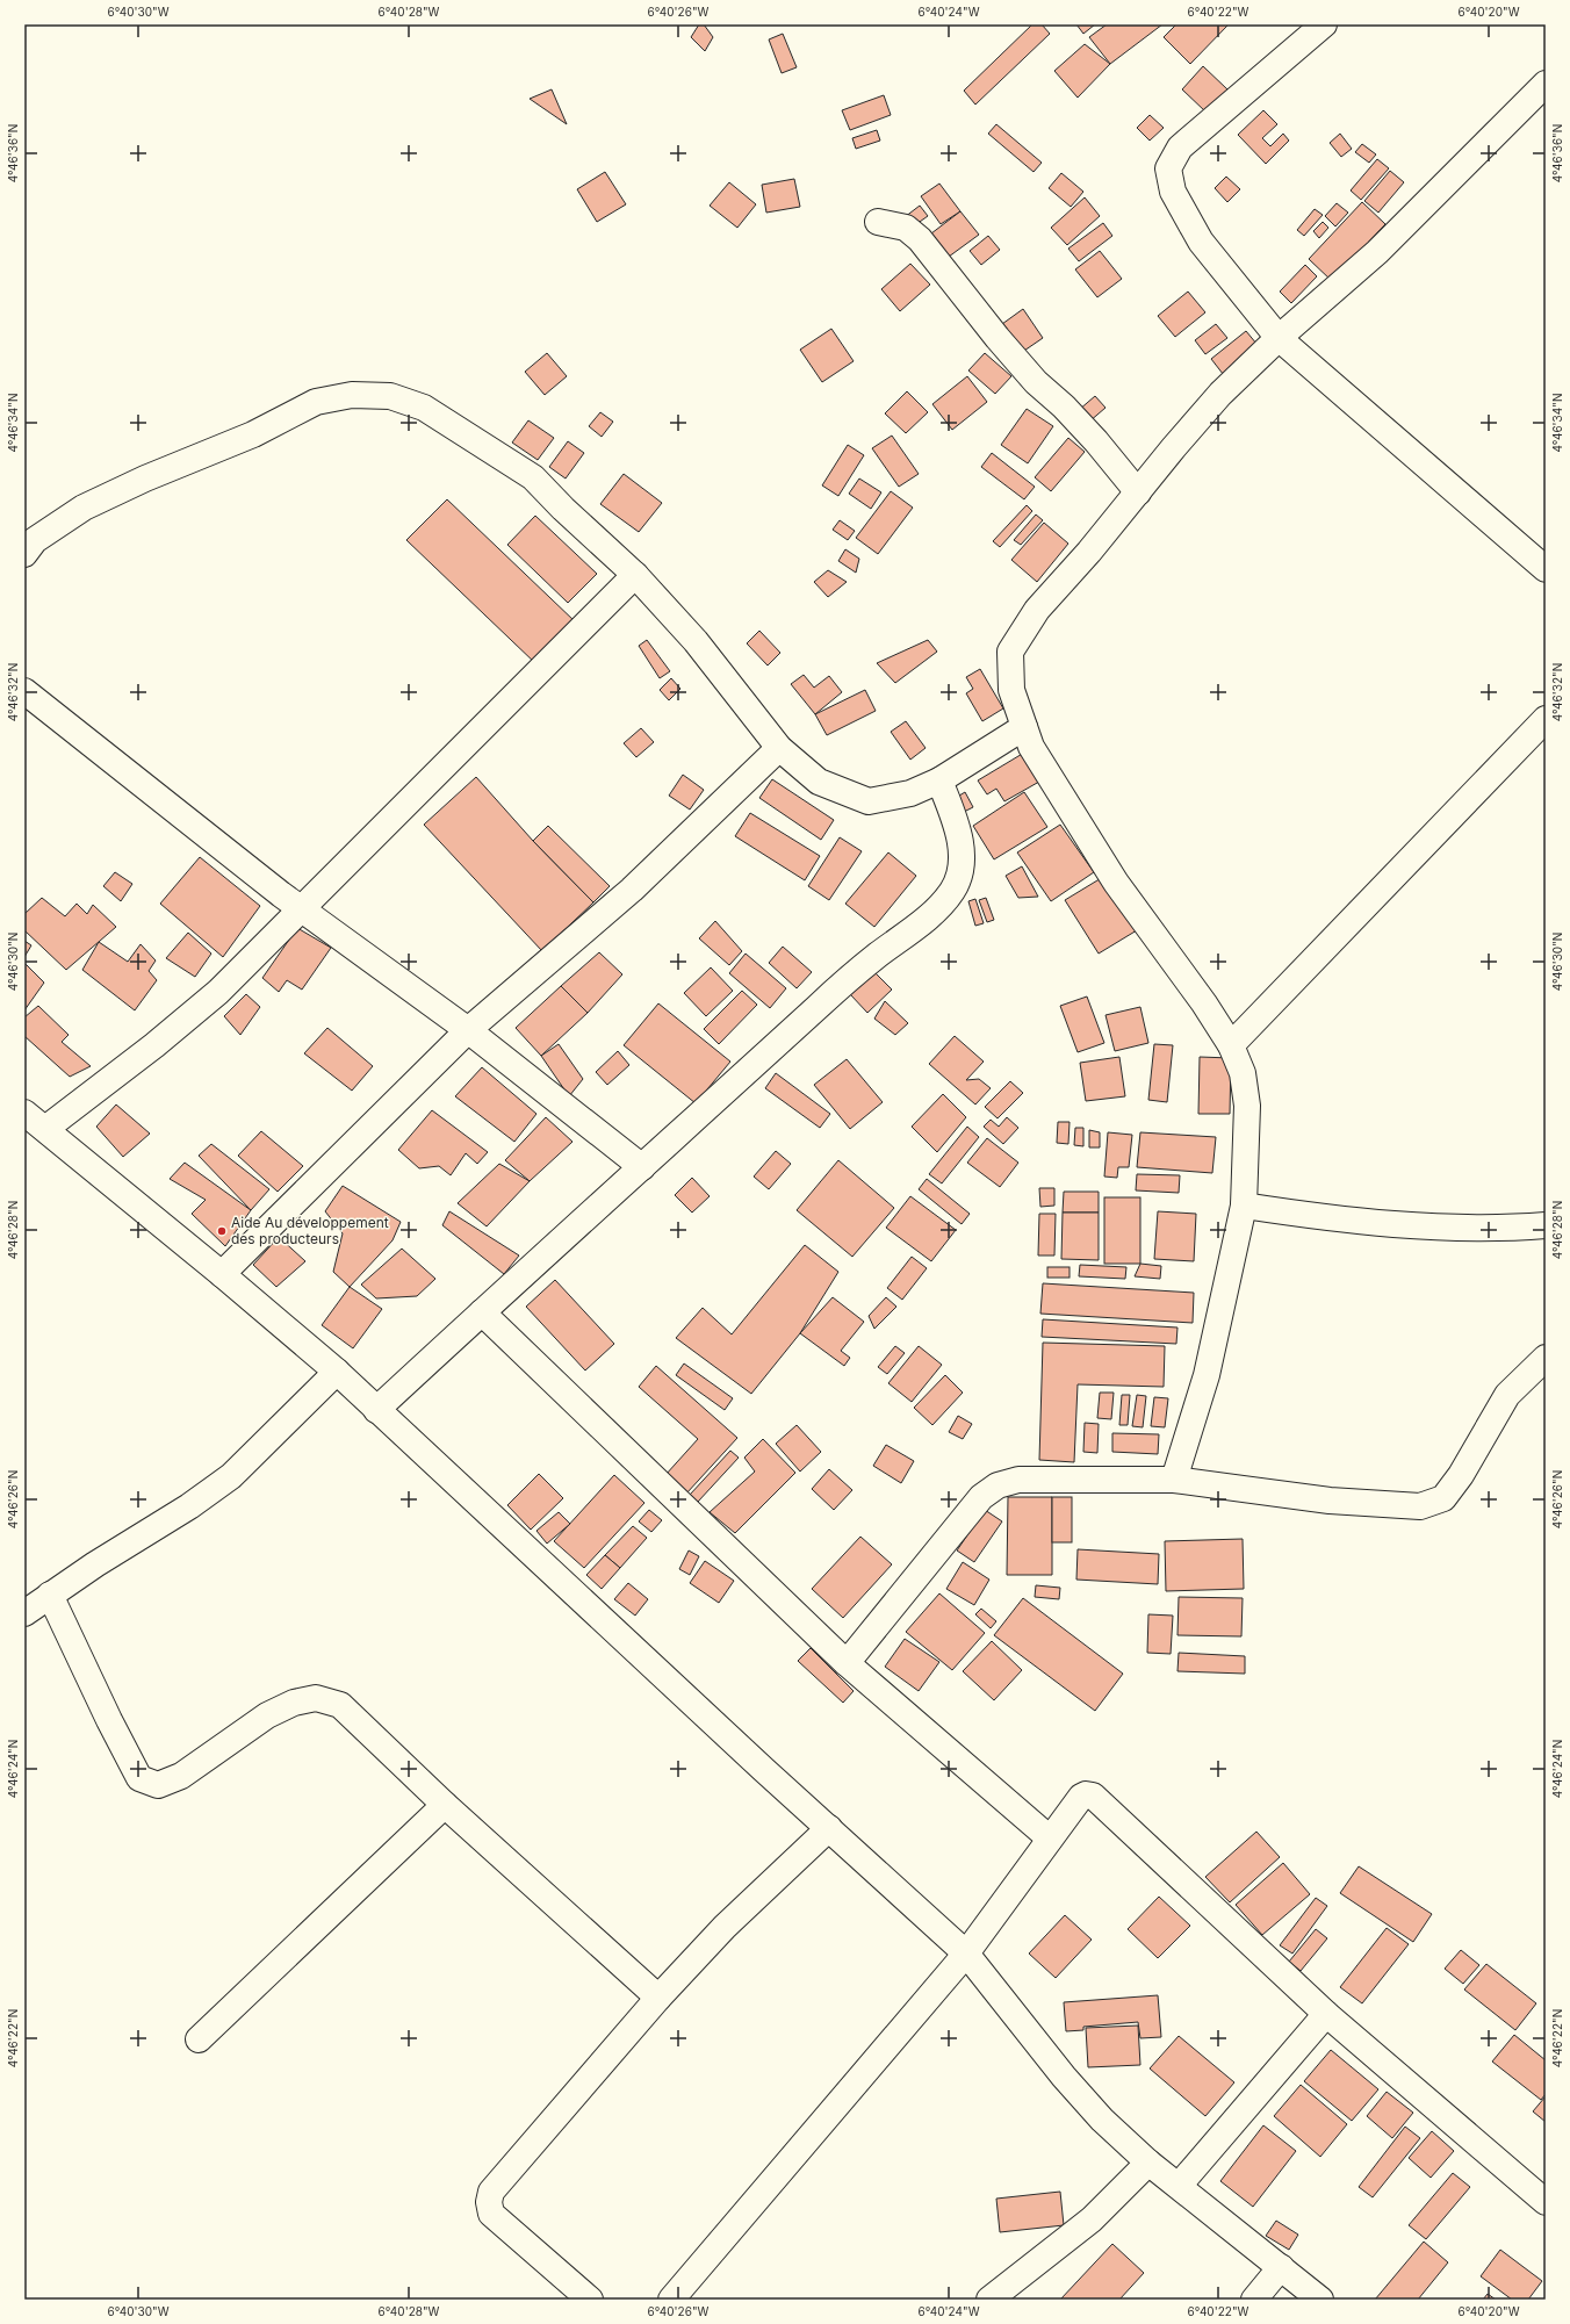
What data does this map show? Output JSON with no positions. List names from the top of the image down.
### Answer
{
  "places": ["Aide Au développement des producteurs"],
  "coordinates": [
    "6°40'30\"W",
    "6°40'28\"W",
    "6°40'26\"W",
    "6°40'24\"W",
    "6°40'22\"W",
    "6°40'20\"W",
    "4°46'36\"N",
    "4°46'34\"N",
    "4°46'32\"N",
    "4°46'30\"N",
    "4°46'28\"N",
    "4°46'26\"N",
    "4°46'24\"N",
    "4°46'22\"N"
  ]
}
